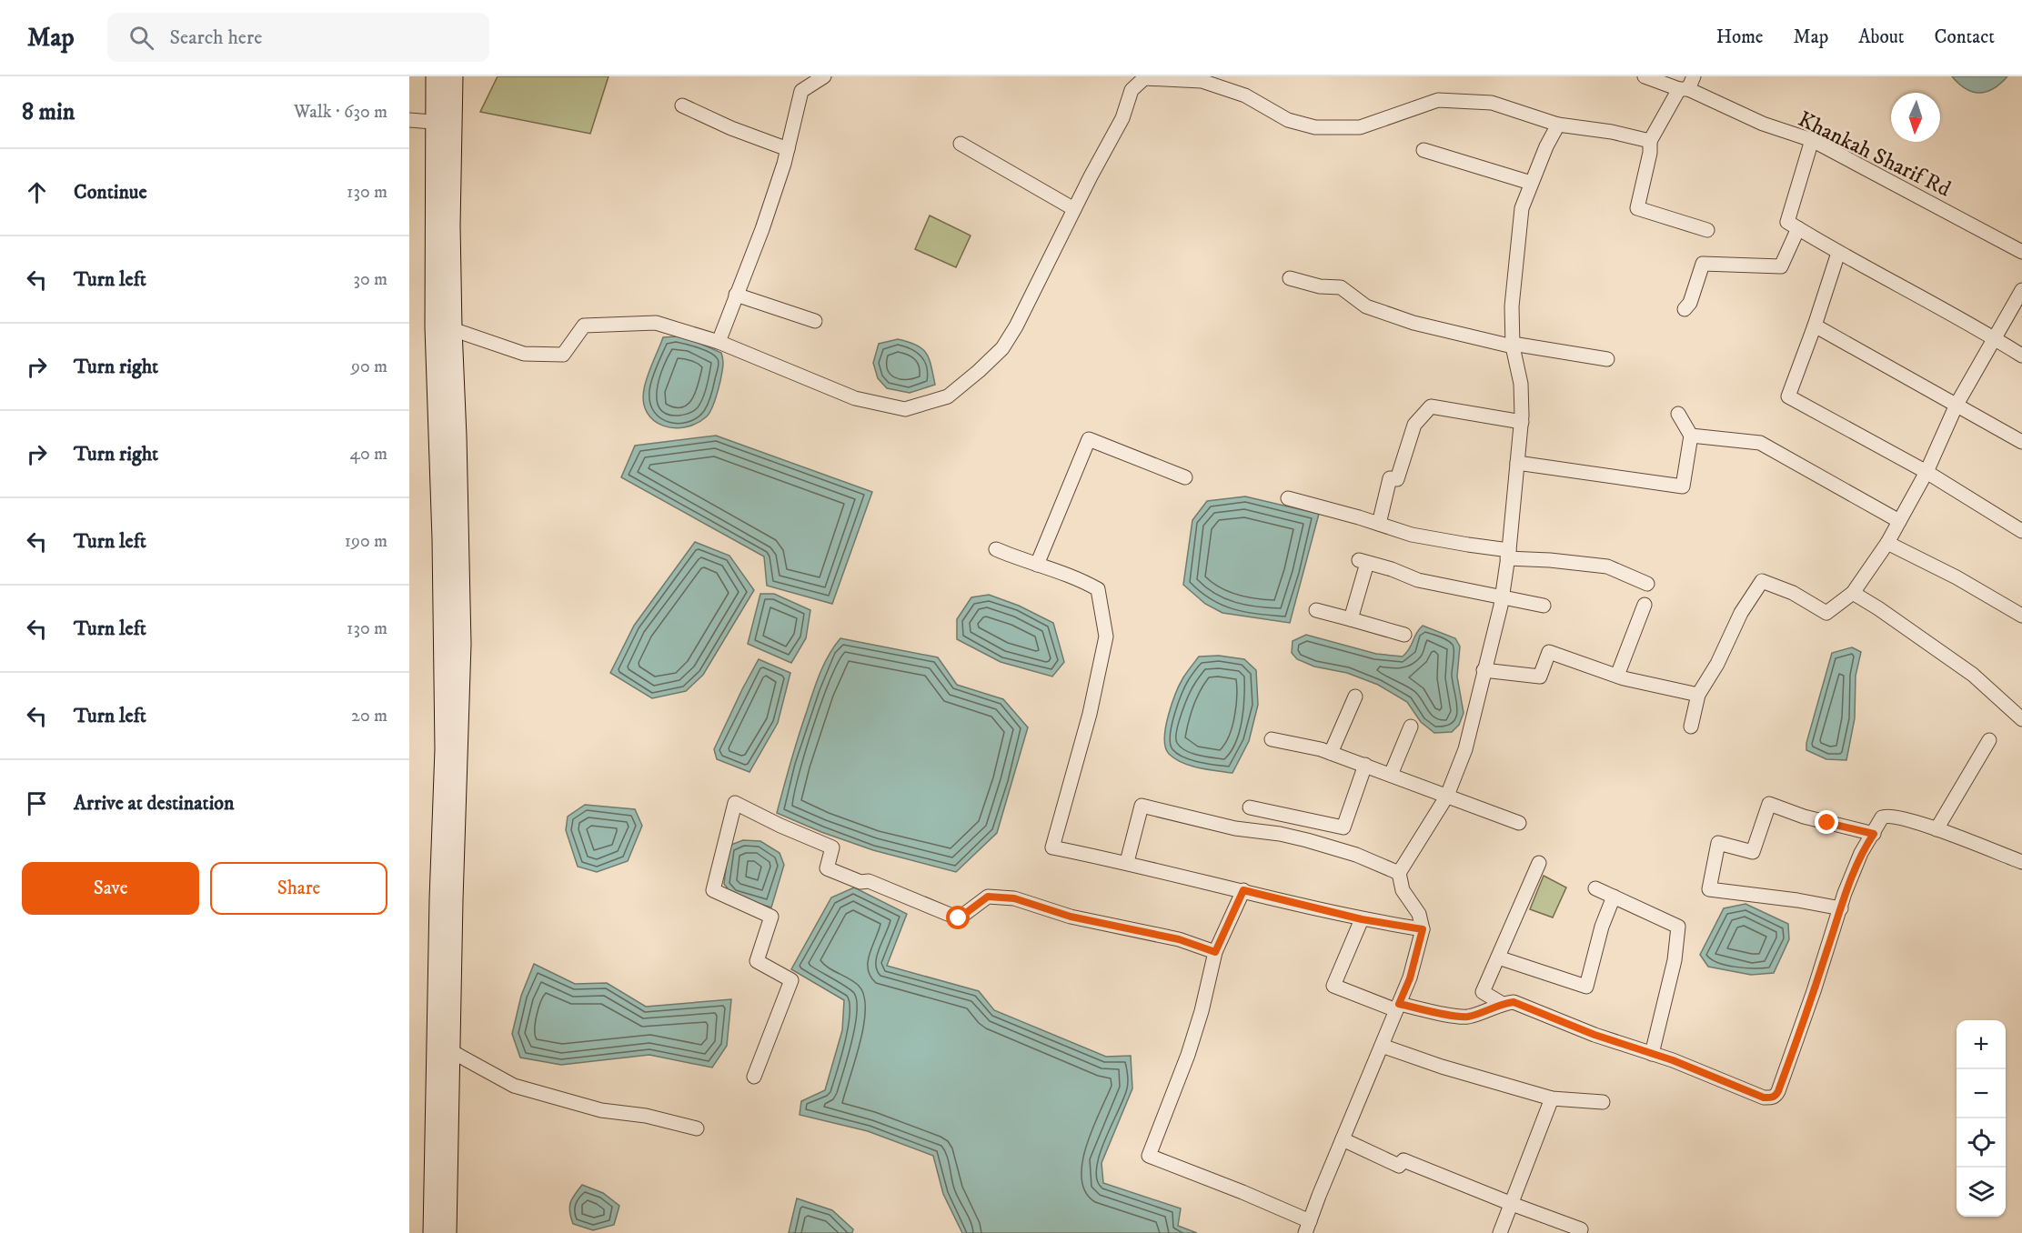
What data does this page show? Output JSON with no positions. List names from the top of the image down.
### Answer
{
  "streets": {
    "street": ["Khankah Sharif Rd"]
  },
  "north": "bottom",
  "page": {
    "header": "Map",
    "search": "Search here",
    "nav": [
      "Home",
      "Map",
      "About",
      "Contact"
    ],
    "heading": ["8 min", "Walk · 630 m"],
    "list": [
      ["Continue", "130 m"],
      ["Turn left", "30 m"],
      ["Turn right", "90 m"],
      ["Turn right", "40 m"],
      ["Turn left", "190 m"],
      ["Turn left", "130 m"],
      ["Turn left", "20 m"],
      "Arrive at destination"
    ],
    "buttons": ["Save", "Share"],
    "map_buttons": ["+", "−"]
  }
}
